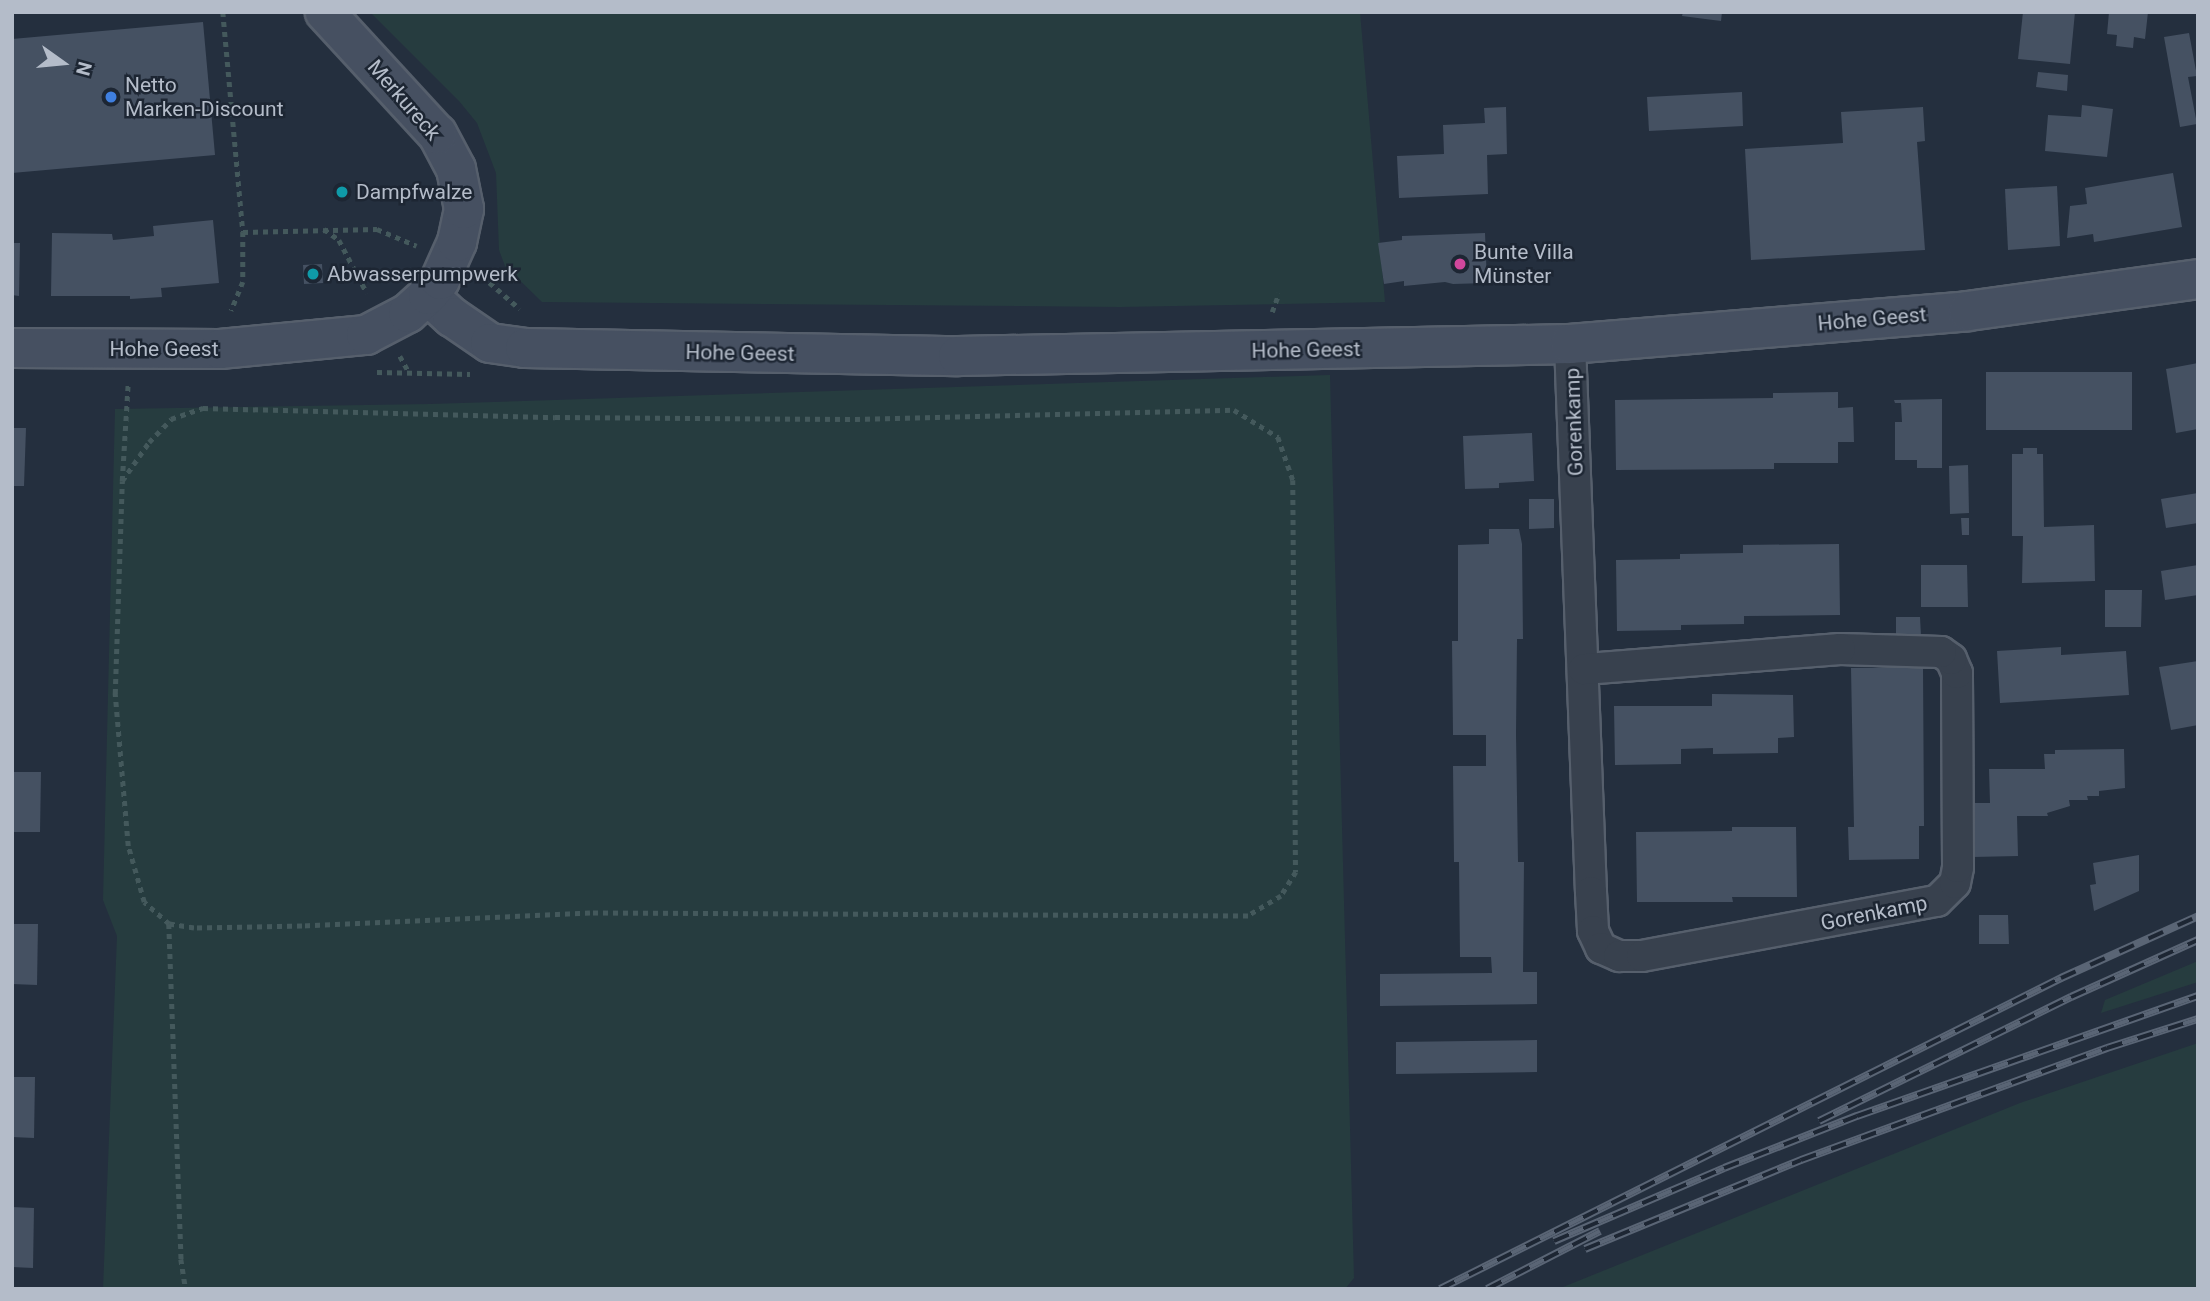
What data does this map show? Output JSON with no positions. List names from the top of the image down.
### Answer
{
  "streets": {
    "street": ["Merkureck", "Hohe Geest", "Gorenkamp"]
  },
  "crossings": [
    ["Merkureck", "Hohe Geest"],
    ["Hohe Geest", "Gorenkamp"]
  ],
  "places": [
    "Netto Marken-Discount",
    "Dampfwalze",
    "Bunte Villa Münster",
    "Abwasserpumpwerk"
  ],
  "north": "right"
}
